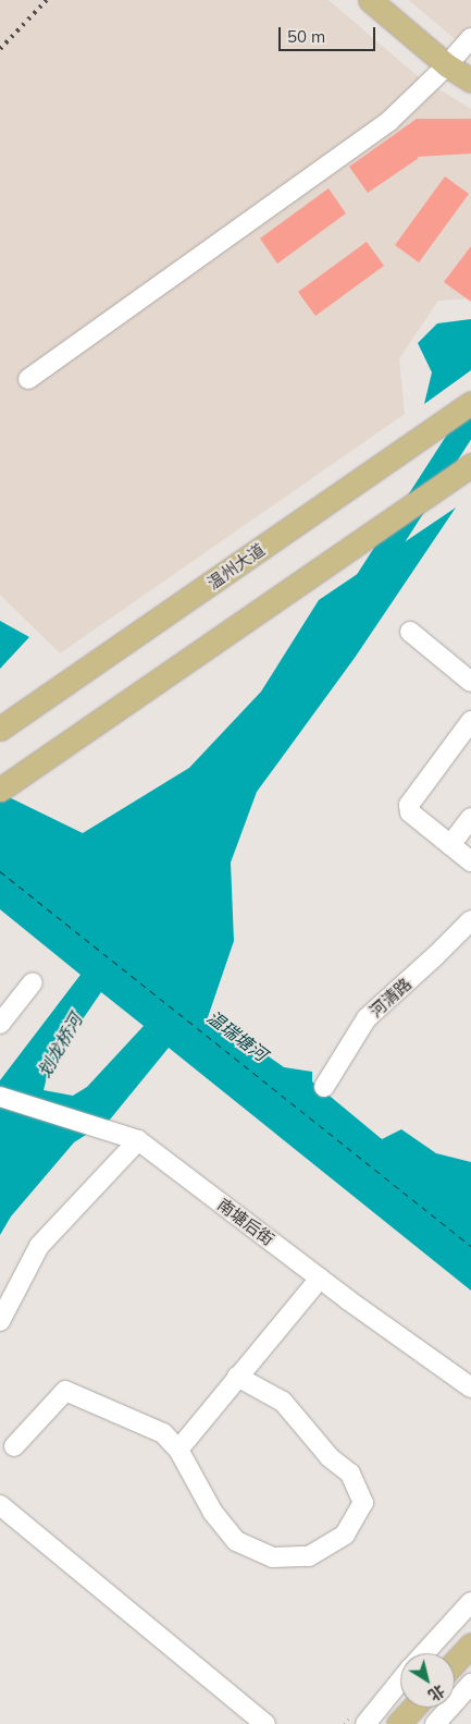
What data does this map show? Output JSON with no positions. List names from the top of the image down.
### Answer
{
  "streets": {
    "main road": ["温州大道"],
    "street": ["河清路", "南塘后街"]
  },
  "water": ["温瑞塘河", "划龙桥河"],
  "scale_bar": "50 m",
  "north": "bottom right"
}
